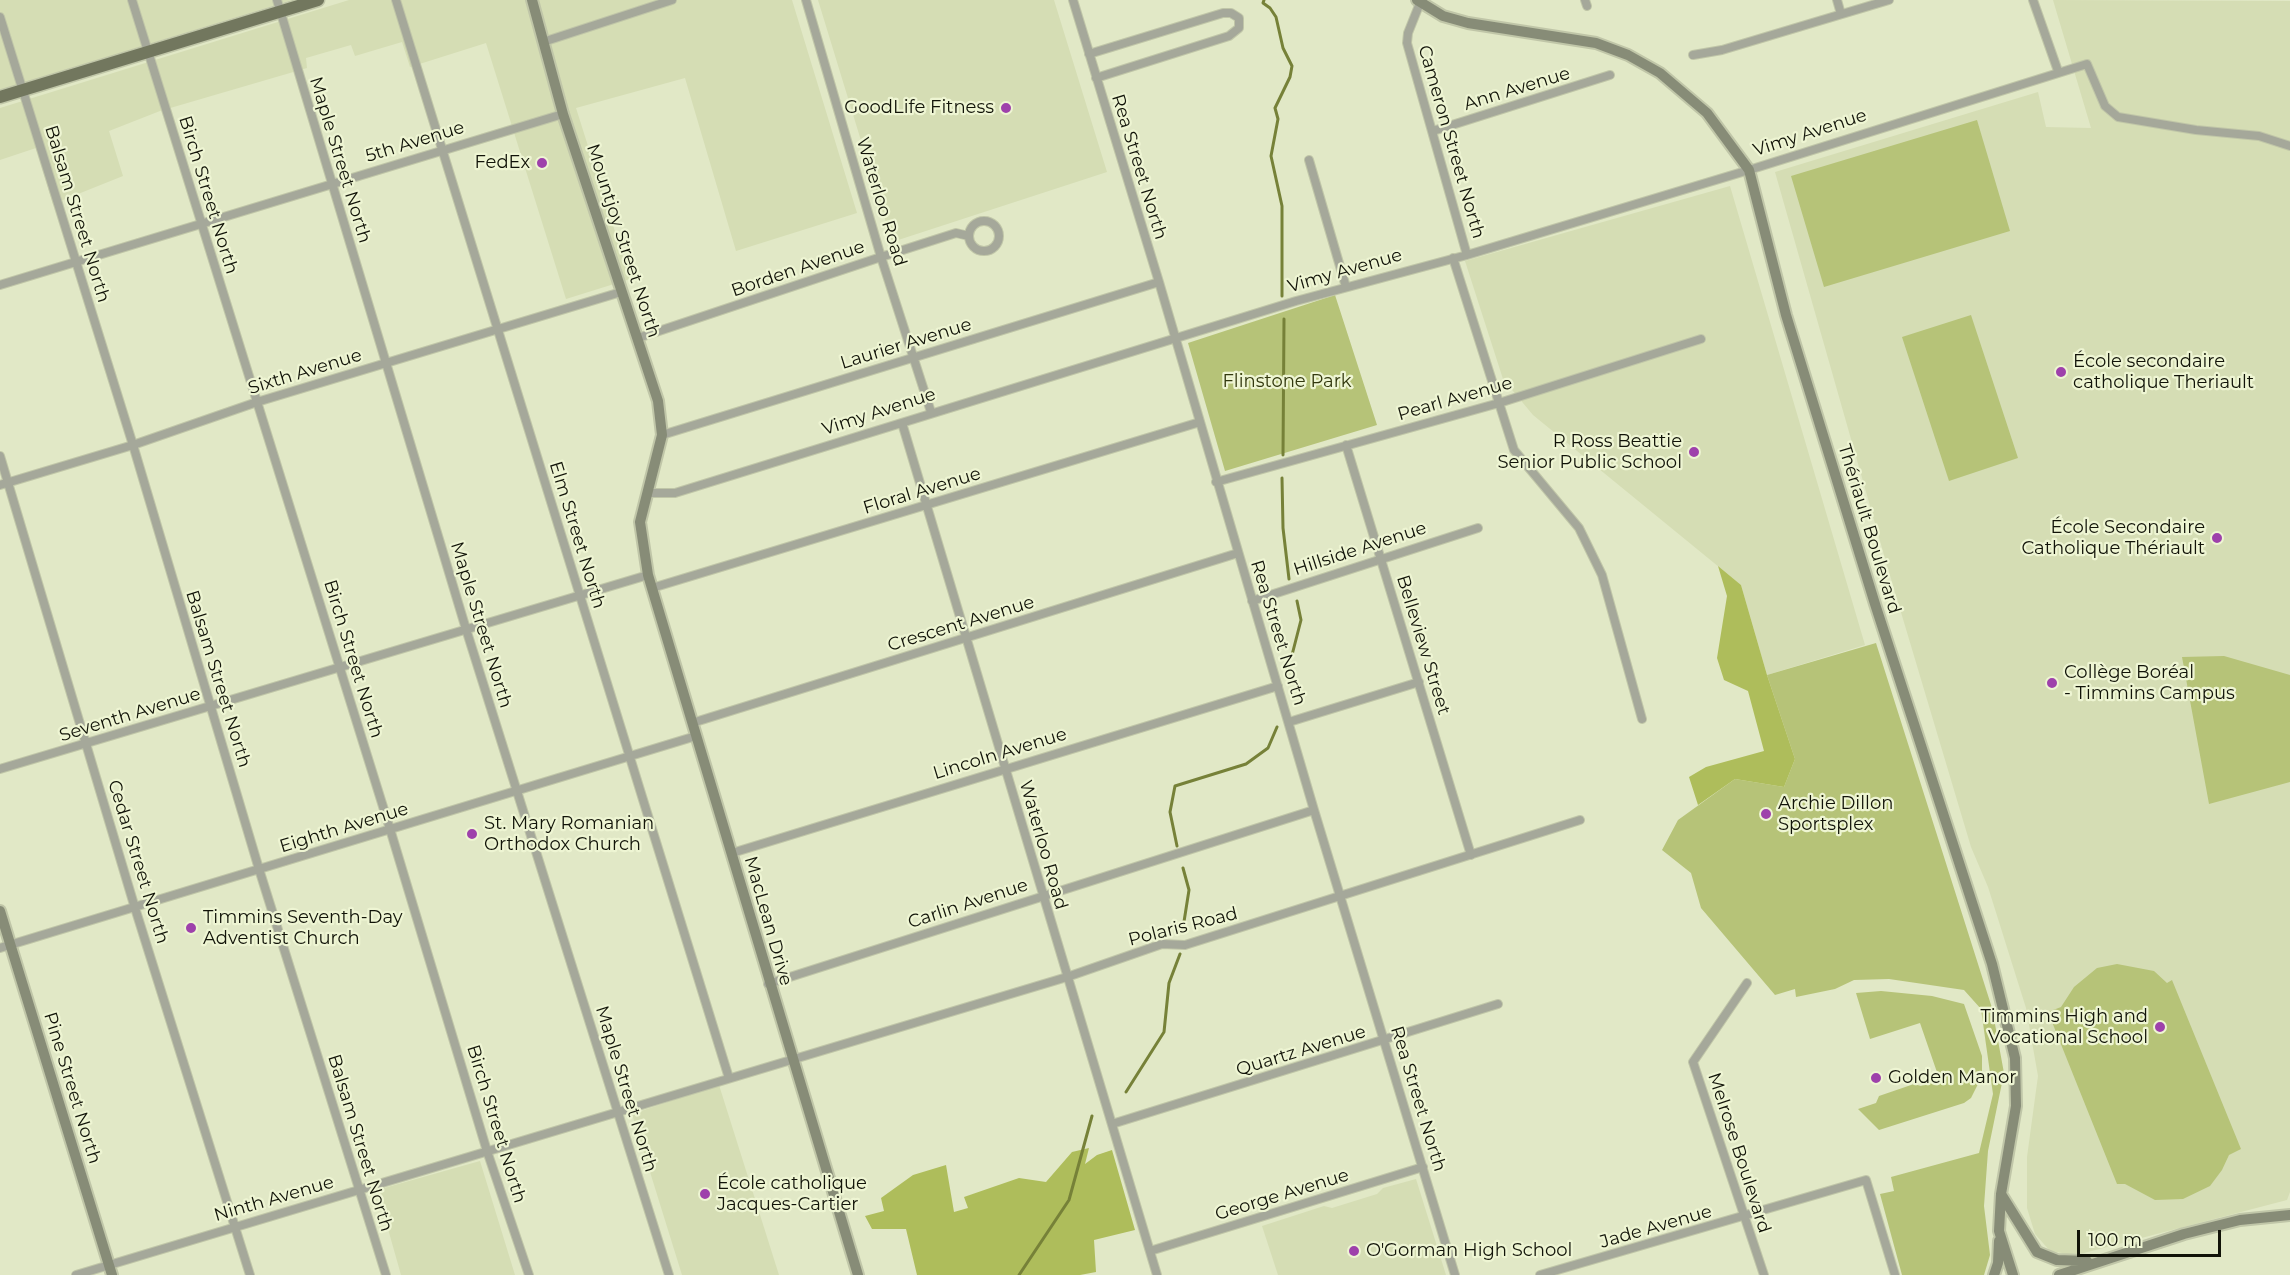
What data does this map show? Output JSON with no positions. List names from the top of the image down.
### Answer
{
  "streets": {
    "main road": [
      "Mountjoy Street North",
      "Thériault Boulevard",
      "MacLean Drive",
      "Pine Street North"
    ],
    "street": [
      "Ann Avenue",
      "Vimy Avenue",
      "5th Avenue",
      "Cameron Street North",
      "Maple Street North",
      "Rea Street North",
      "Birch Street North",
      "Waterloo Road",
      "Balsam Street North",
      "Borden Avenue",
      "Laurier Avenue",
      "Sixth Avenue",
      "Pearl Avenue",
      "Floral Avenue",
      "Elm Street North",
      "Hillside Avenue",
      "Crescent Avenue",
      "Belleview Street",
      "Seventh Avenue",
      "Lincoln Avenue",
      "Eighth Avenue",
      "Cedar Street North",
      "Carlin Avenue",
      "Polaris Road",
      "Quartz Avenue",
      "Melrose Boulevard",
      "George Avenue",
      "Ninth Avenue",
      "Jade Avenue"
    ]
  },
  "crossings": [
    ["Ann Avenue", "Cameron Street North"],
    ["Vimy Avenue", "Cameron Street North"],
    ["Vimy Avenue", "Rea Street North"],
    ["Vimy Avenue", "Waterloo Road"],
    ["Vimy Avenue", "Mountjoy Street North"],
    ["Vimy Avenue", "Thériault Boulevard"],
    ["5th Avenue", "Maple Street North"],
    ["5th Avenue", "Birch Street North"],
    ["5th Avenue", "Balsam Street North"],
    ["5th Avenue", "Mountjoy Street North"],
    ["5th Avenue", "Elm Street North"],
    ["Cameron Street North", "Pearl Avenue"],
    ["Cameron Street North", "Thériault Boulevard"],
    ["Maple Street North", "Sixth Avenue"],
    ["Maple Street North", "Seventh Avenue"],
    ["Maple Street North", "Eighth Avenue"],
    ["Maple Street North", "Ninth Avenue"],
    ["Rea Street North", "Laurier Avenue"],
    ["Rea Street North", "Pearl Avenue"],
    ["Rea Street North", "Floral Avenue"],
    ["Rea Street North", "Hillside Avenue"],
    ["Rea Street North", "Crescent Avenue"],
    ["Rea Street North", "Lincoln Avenue"],
    ["Rea Street North", "Carlin Avenue"],
    ["Rea Street North", "Polaris Road"],
    ["Rea Street North", "Quartz Avenue"],
    ["Rea Street North", "George Avenue"],
    ["Birch Street North", "Sixth Avenue"],
    ["Birch Street North", "Seventh Avenue"],
    ["Birch Street North", "Eighth Avenue"],
    ["Birch Street North", "Ninth Avenue"],
    ["Waterloo Road", "Borden Avenue"],
    ["Waterloo Road", "Laurier Avenue"],
    ["Waterloo Road", "Floral Avenue"],
    ["Waterloo Road", "Crescent Avenue"],
    ["Waterloo Road", "Lincoln Avenue"],
    ["Waterloo Road", "Carlin Avenue"],
    ["Waterloo Road", "Polaris Road"],
    ["Waterloo Road", "Quartz Avenue"],
    ["Waterloo Road", "George Avenue"],
    ["Balsam Street North", "Sixth Avenue"],
    ["Balsam Street North", "Seventh Avenue"],
    ["Balsam Street North", "Eighth Avenue"],
    ["Balsam Street North", "Ninth Avenue"],
    ["Mountjoy Street North", "Borden Avenue"],
    ["Mountjoy Street North", "Laurier Avenue"],
    ["Mountjoy Street North", "Sixth Avenue"],
    ["Sixth Avenue", "Elm Street North"],
    ["Sixth Avenue", "Cedar Street North"],
    ["Pearl Avenue", "Belleview Street"],
    ["Floral Avenue", "MacLean Drive"],
    ["Elm Street North", "Seventh Avenue"],
    ["Elm Street North", "Eighth Avenue"],
    ["Elm Street North", "Ninth Avenue"],
    ["Hillside Avenue", "Belleview Street"],
    ["Crescent Avenue", "MacLean Drive"],
    ["Belleview Street", "Polaris Road"],
    ["Seventh Avenue", "Cedar Street North"],
    ["Seventh Avenue", "MacLean Drive"],
    ["Lincoln Avenue", "MacLean Drive"],
    ["Eighth Avenue", "Cedar Street North"],
    ["Eighth Avenue", "MacLean Drive"],
    ["Eighth Avenue", "Pine Street North"],
    ["Cedar Street North", "Ninth Avenue"],
    ["Carlin Avenue", "MacLean Drive"],
    ["MacLean Drive", "Polaris Road"],
    ["MacLean Drive", "Ninth Avenue"],
    ["Polaris Road", "Ninth Avenue"],
    ["Pine Street North", "Ninth Avenue"],
    ["Melrose Boulevard", "Jade Avenue"]
  ],
  "parks": ["Flinstone Park"],
  "places": [
    "GoodLife Fitness",
    "FedEx",
    "École secondaire catholique Theriault",
    "R Ross Beattie Senior Public School",
    "École Secondaire Catholique Thériault",
    "Collège Boréal - Timmins Campus",
    "Archie Dillon Sportsplex",
    "St. Mary Romanian Orthodox Church",
    "Timmins Seventh-Day Adventist Church",
    "Timmins High and Vocational School",
    "Golden Manor",
    "École catholique Jacques-Cartier",
    "O'Gorman High School"
  ],
  "scale_bar": "100 m"
}
